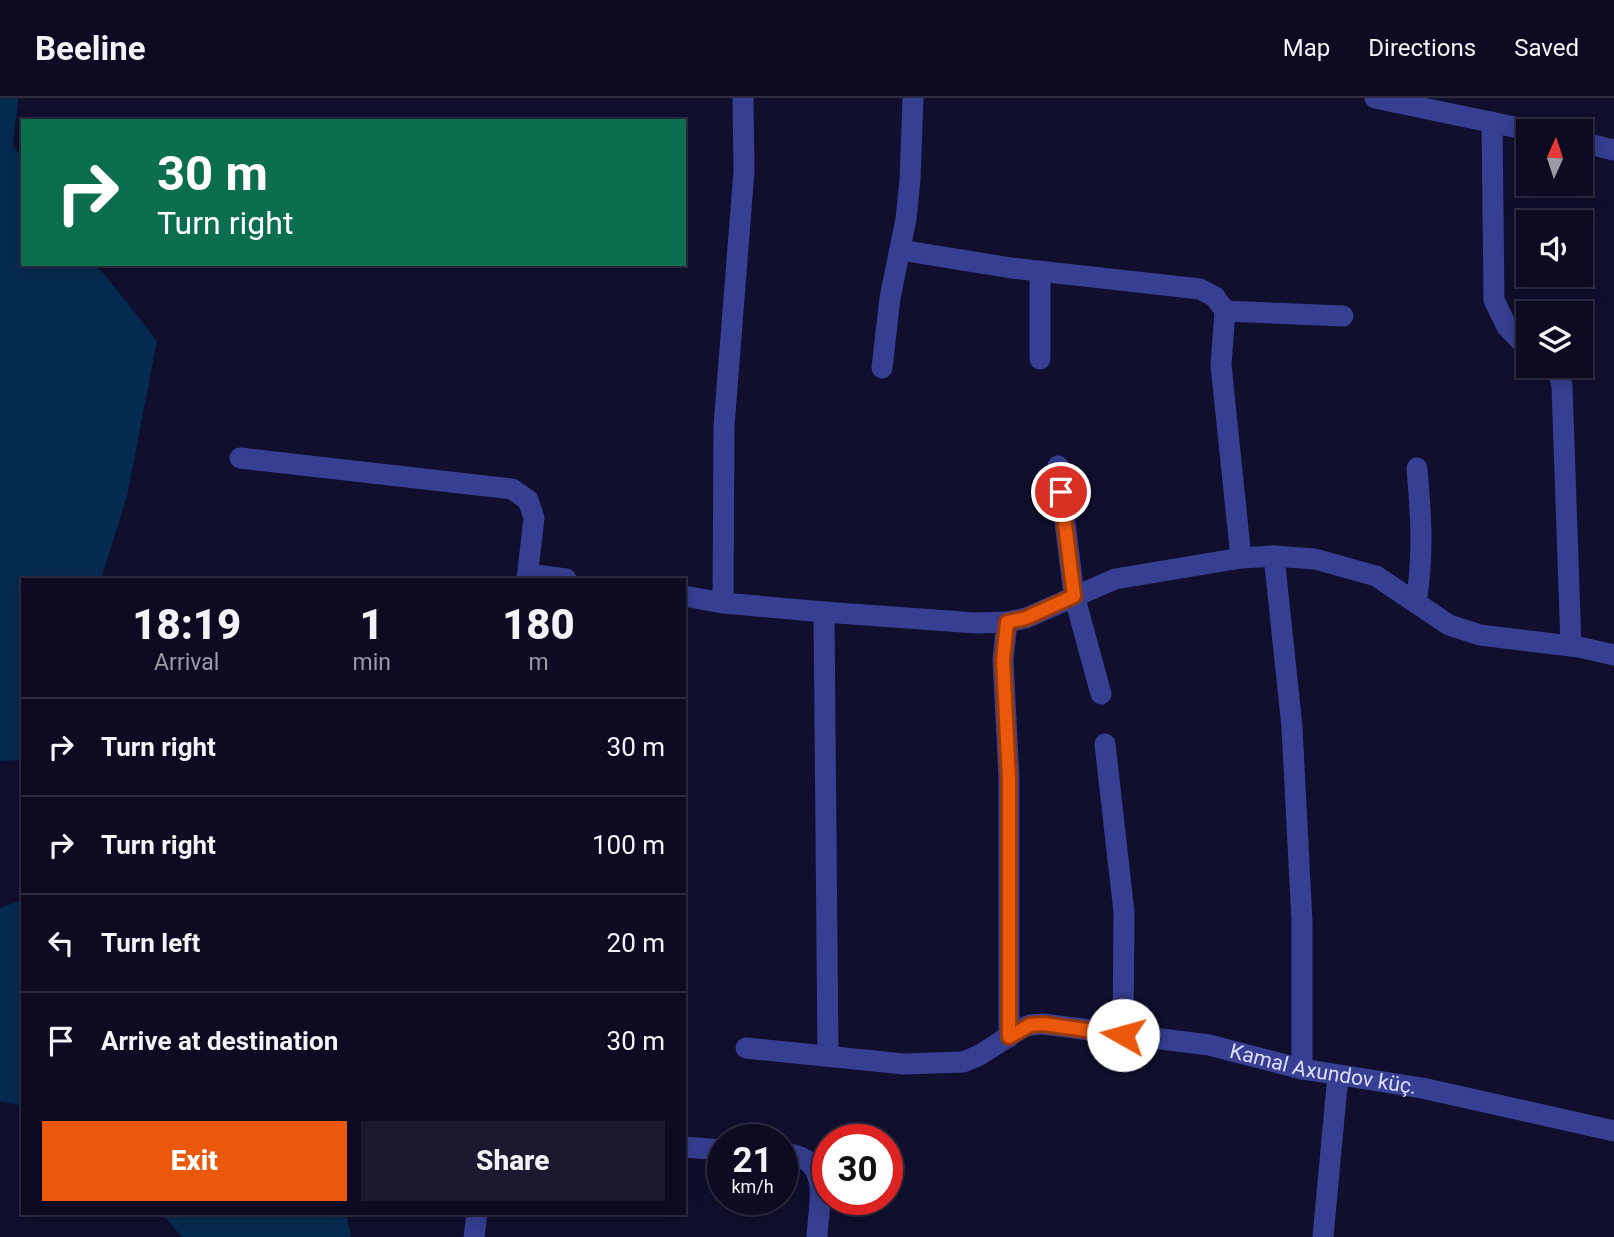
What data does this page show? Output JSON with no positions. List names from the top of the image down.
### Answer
{
  "streets": {
    "street": ["Kamal Axundov küç."]
  },
  "north": "top",
  "page": {
    "header": "Beeline",
    "nav": ["Map", "Directions", "Saved"],
    "turn": ["30 m", "Turn right"],
    "eta": [
      "18:19",
      "Arrival",
      "1",
      "min",
      "180",
      "m"
    ],
    "list": [
      {
        "name": "Turn right",
        "value": "30 m"
      },
      {
        "name": "Turn right",
        "value": "100 m"
      },
      {
        "name": "Turn left",
        "value": "20 m"
      },
      {
        "name": "Arrive at destination",
        "value": "30 m"
      }
    ],
    "buttons": ["Exit", "Share"],
    "speed": "21 km/h",
    "limit": "30"
  }
}
